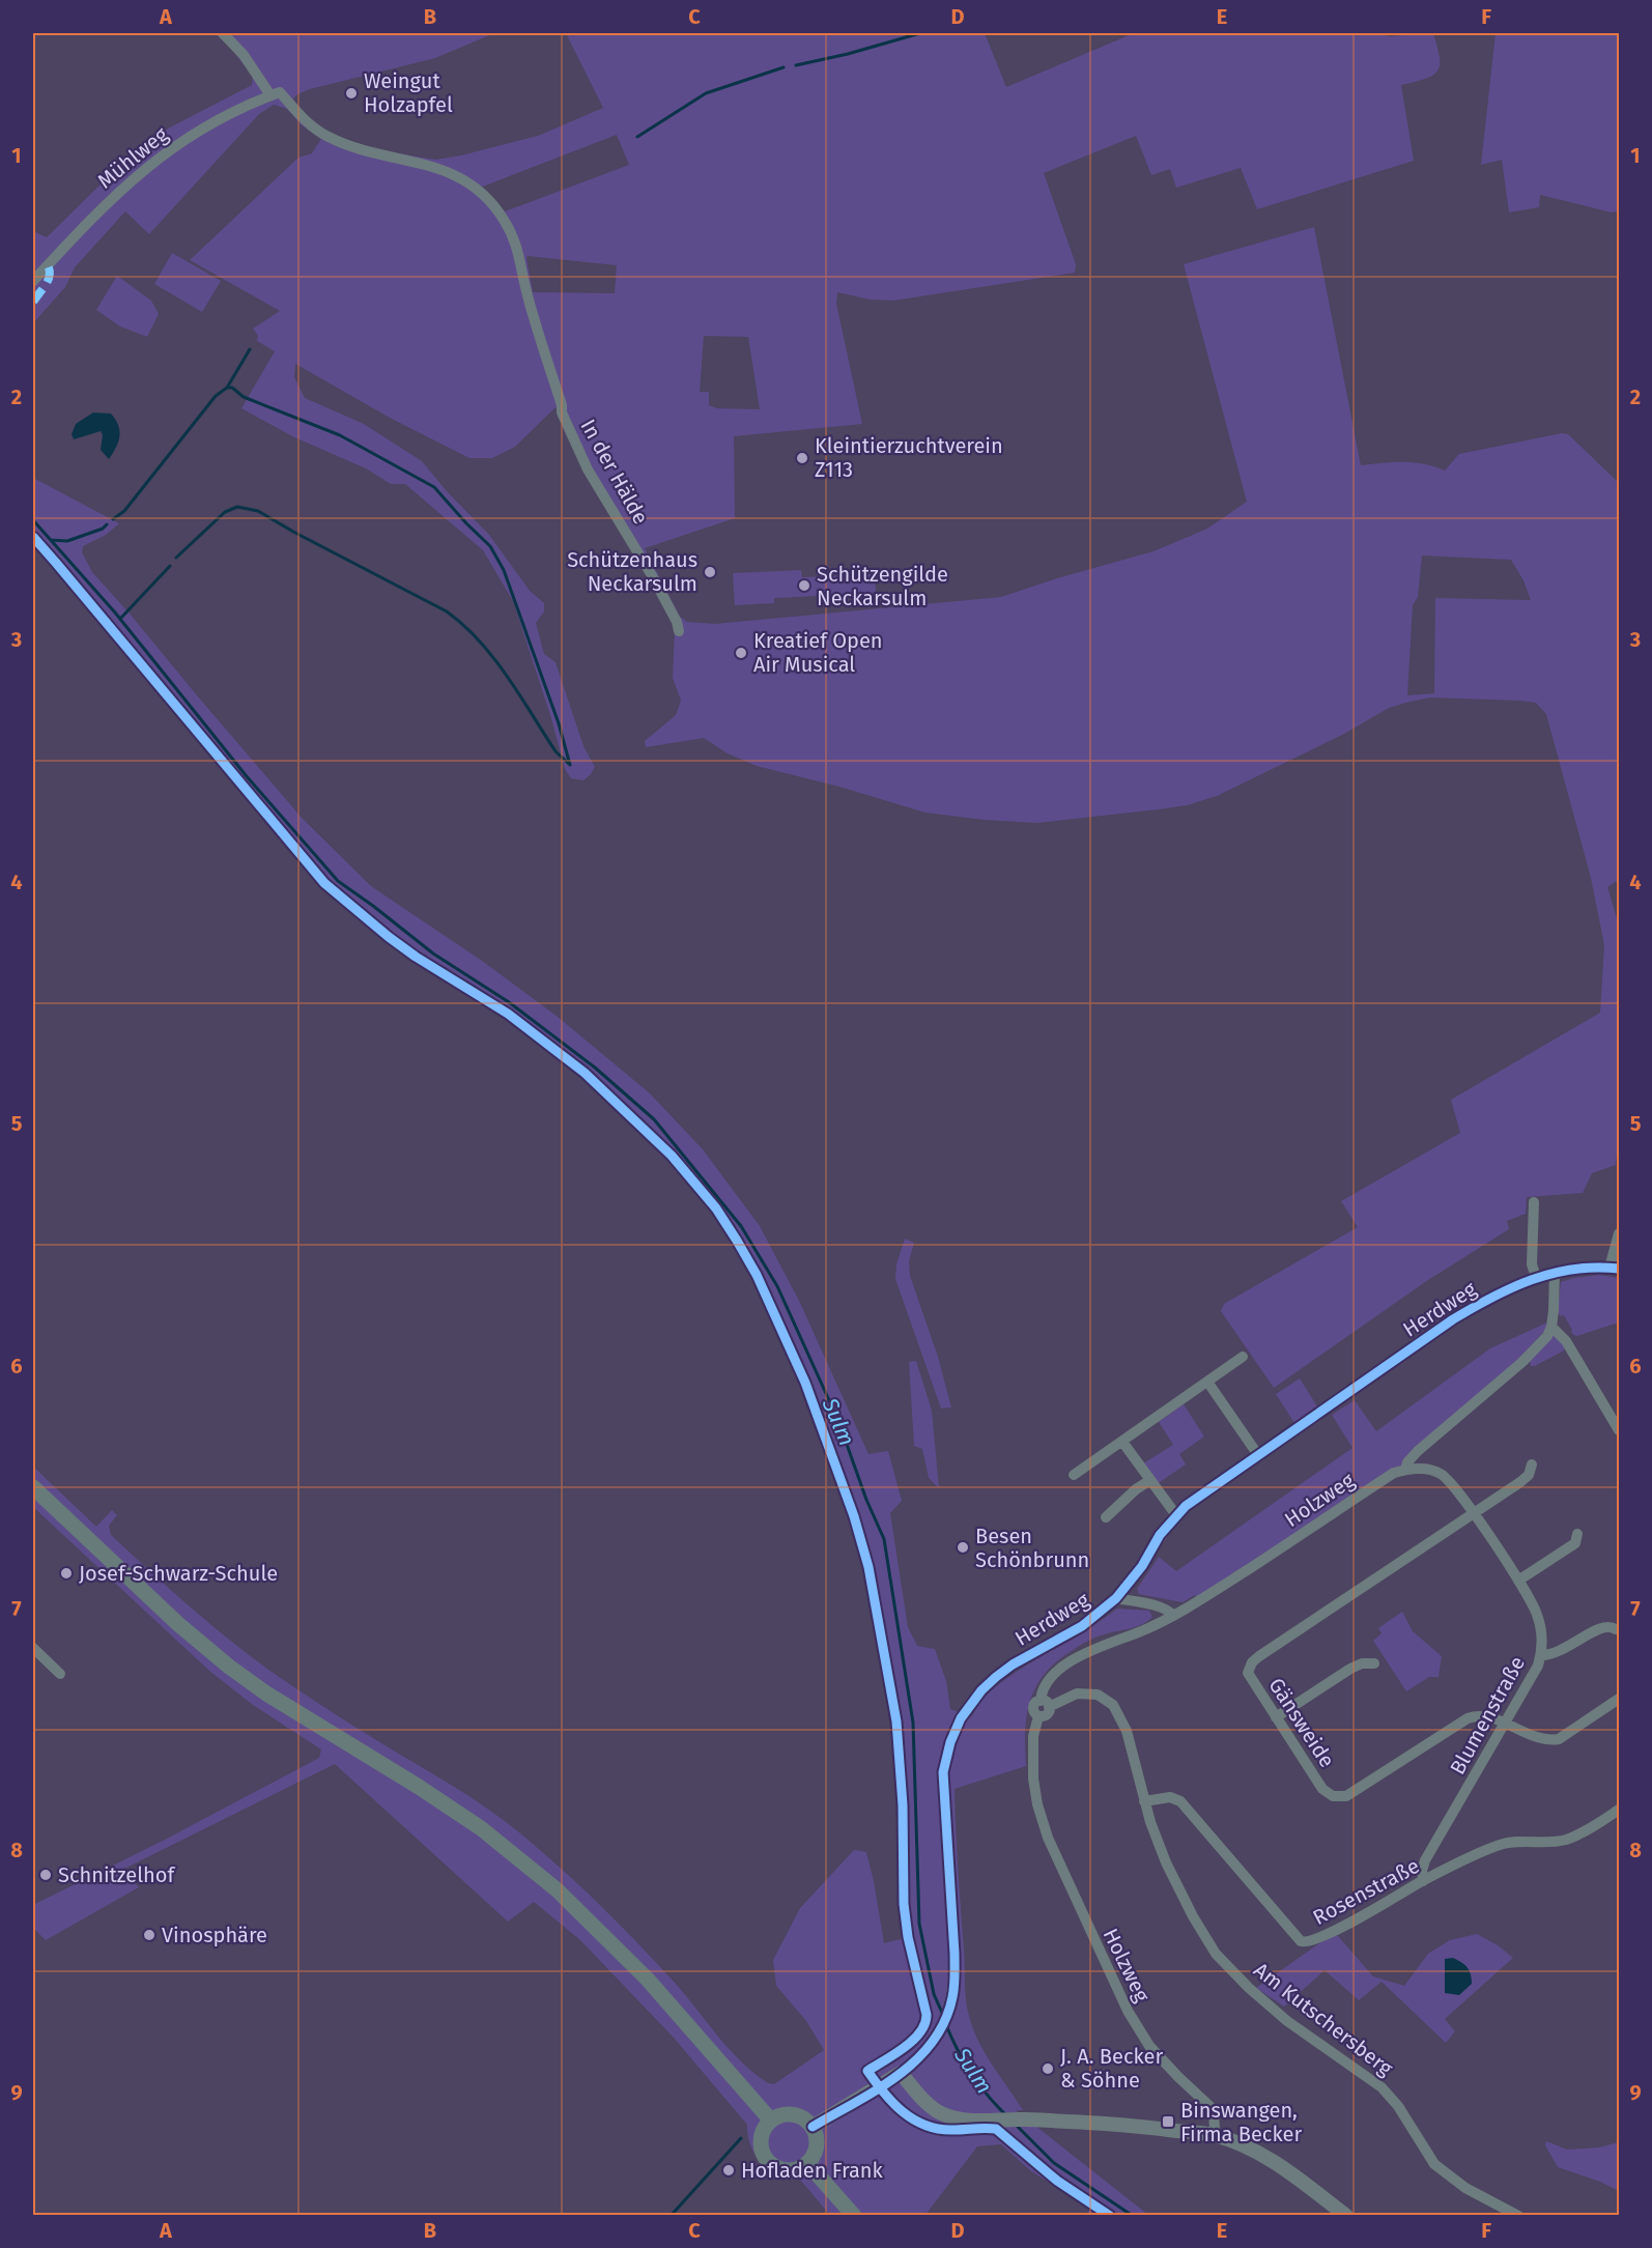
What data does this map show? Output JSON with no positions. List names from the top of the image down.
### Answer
{
  "streets": {
    "street": [
      "Mühlweg",
      "In der Hälde",
      "Herdweg",
      "Holzweg",
      "Blumenstraße",
      "Gänsweide",
      "Rosenstraße",
      "Am Kutschersberg"
    ]
  },
  "crossings": [
    ["Mühlweg", "In der Hälde"],
    ["Herdweg", "Holzweg"],
    ["Holzweg", "Blumenstraße"],
    ["Holzweg", "Am Kutschersberg"],
    ["Blumenstraße", "Gänsweide"],
    ["Blumenstraße", "Rosenstraße"],
    ["Rosenstraße", "Am Kutschersberg"]
  ],
  "water": ["Sulm"],
  "places": {
    "other": [
      "Weingut Holzapfel",
      "Kleintierzuchtverein Z113",
      "Schützenhaus Neckarsulm",
      "Schützengilde Neckarsulm",
      "Kreatief Open Air Musical",
      "Besen Schönbrunn",
      "Josef-Schwarz-Schule",
      "Schnitzelhof",
      "Vinosphäre",
      "J. A. Becker & Söhne",
      "Hofladen Frank"
    ],
    "transit": ["Binswangen, Firma Becker"]
  },
  "grid": {
    "columns": [
      "A",
      "B",
      "C",
      "D",
      "E",
      "F"
    ],
    "rows": [
      "1",
      "2",
      "3",
      "4",
      "5",
      "6",
      "7",
      "8",
      "9"
    ]
  }
}
